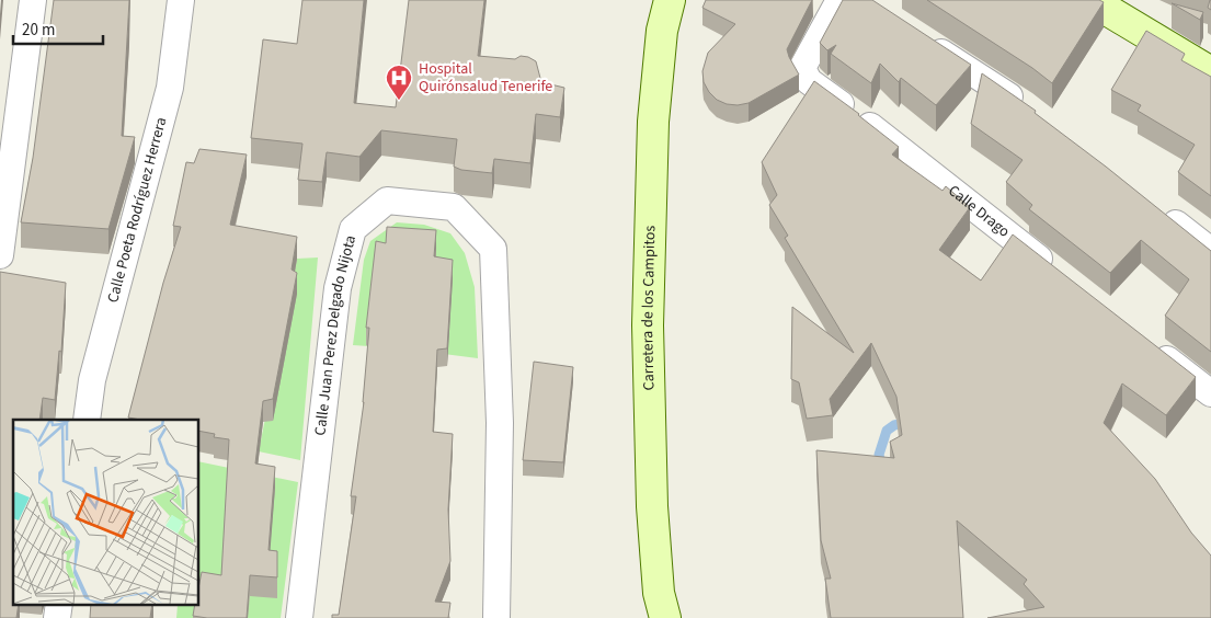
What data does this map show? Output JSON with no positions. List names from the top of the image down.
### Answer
{
  "streets": {
    "main road": ["Carretera de los Campitos"],
    "street": ["Calle Poeta Rodríguez Herrera", "Calle Drago", "Calle Juan Perez Delgado Nijota"]
  },
  "places": {
    "hospital": ["Hospital Quirónsalud Tenerife"]
  },
  "scale_bar": "20 m"
}
